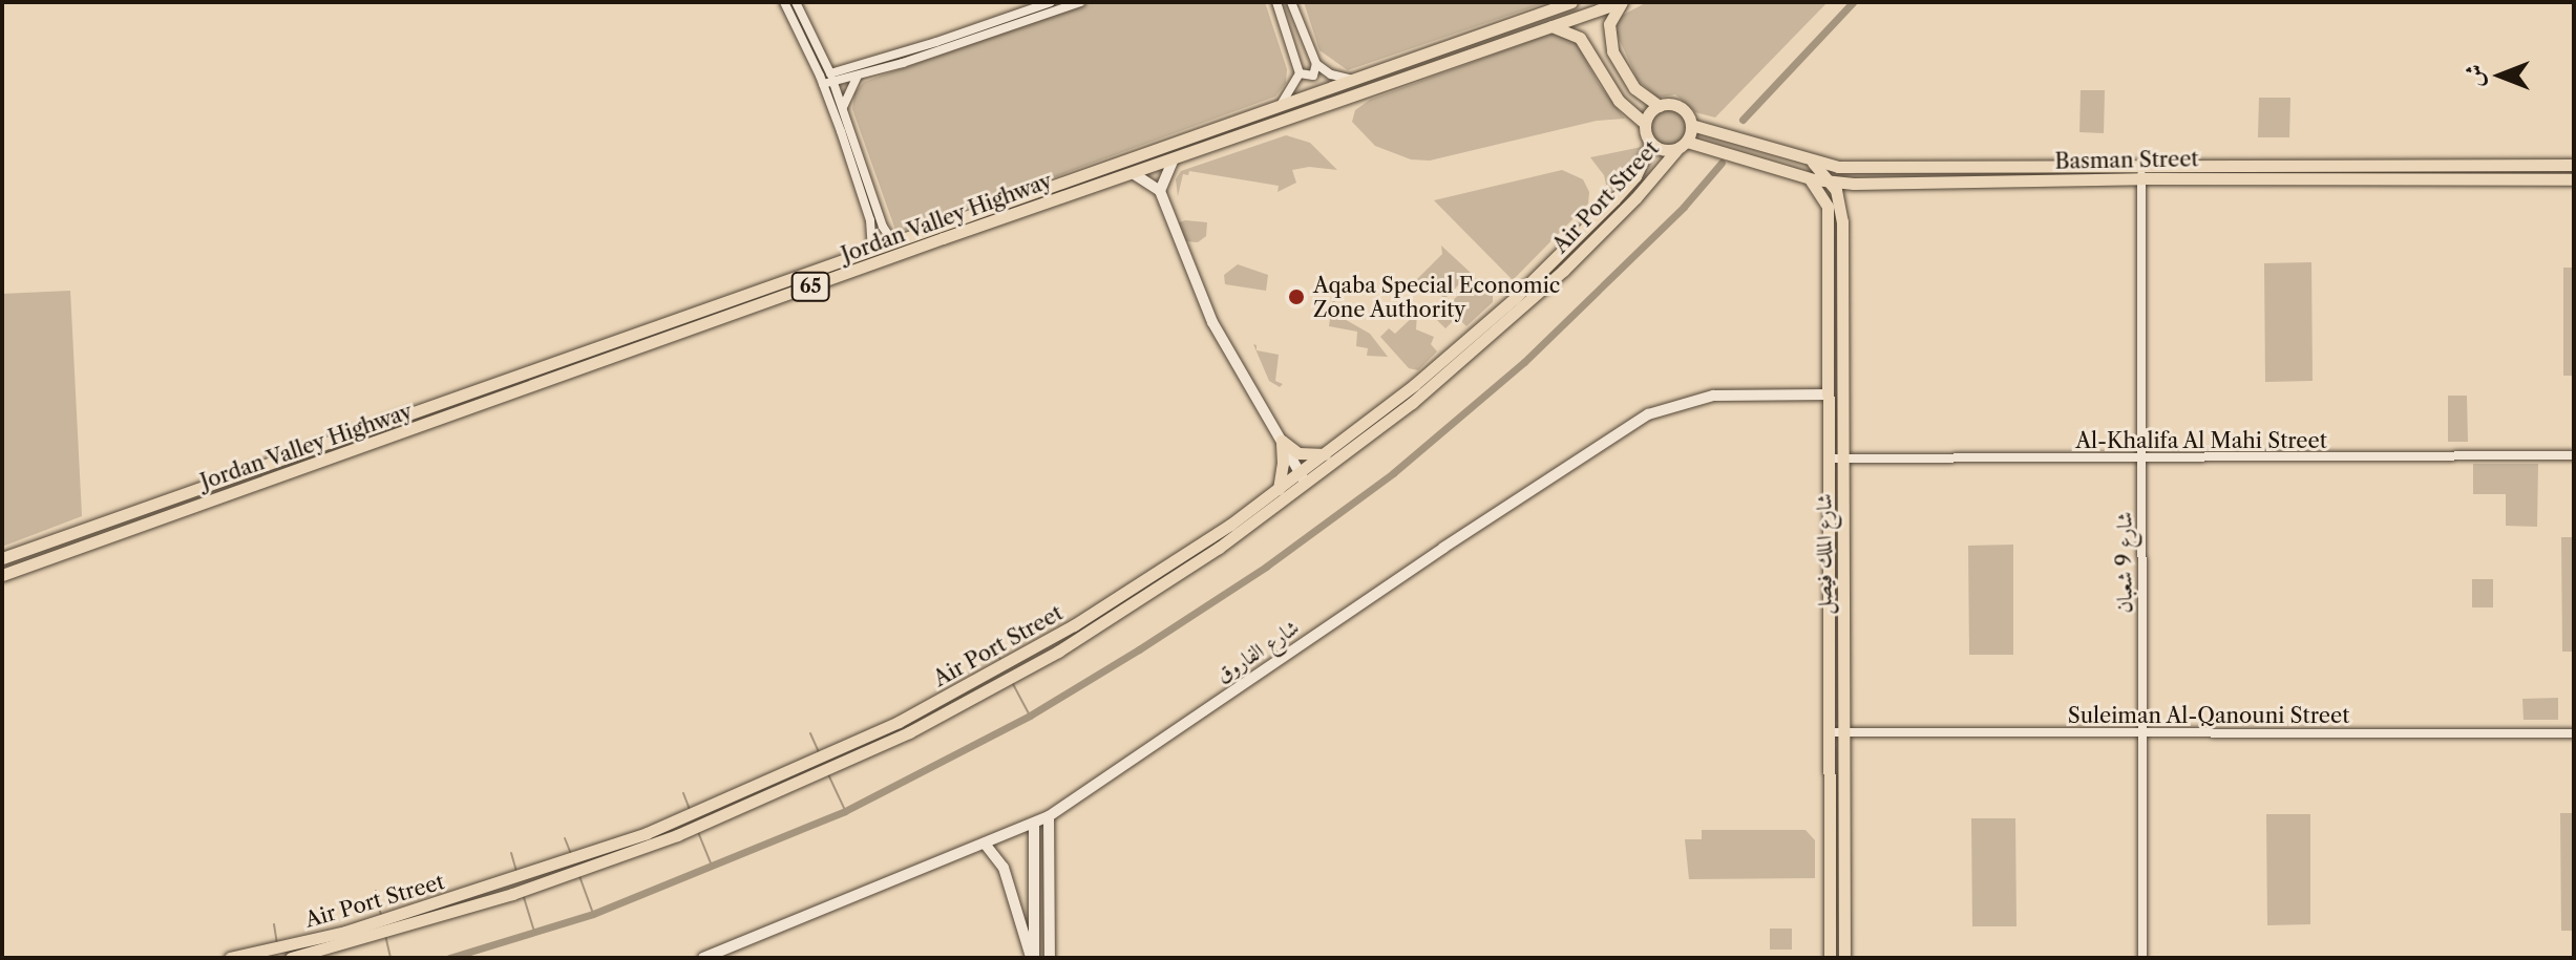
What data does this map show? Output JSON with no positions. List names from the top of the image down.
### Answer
{
  "streets": {
    "main road": [
      "Basman Street",
      "Air Port Street",
      "Jordan Valley Highway",
      "65",
      "شارع الملك فيصل",
      "شارع الفاروق"
    ],
    "street": ["Al-Khalifa Al Mahi Street", "شارع 9 شعبان", "Suleiman Al-Qanouni Street"]
  },
  "crossings": [
    ["Basman Street", "Air Port Street"],
    ["Basman Street", "شارع الملك فيصل"],
    ["Basman Street", "شارع 9 شعبان"],
    ["Al-Khalifa Al Mahi Street", "شارع الملك فيصل"],
    ["Al-Khalifa Al Mahi Street", "شارع 9 شعبان"],
    ["شارع الملك فيصل", "شارع الفاروق"],
    ["شارع الملك فيصل", "Suleiman Al-Qanouni Street"],
    ["شارع 9 شعبان", "Suleiman Al-Qanouni Street"]
  ],
  "places": ["Aqaba Special Economic Zone Authority"],
  "north": "left"
}
